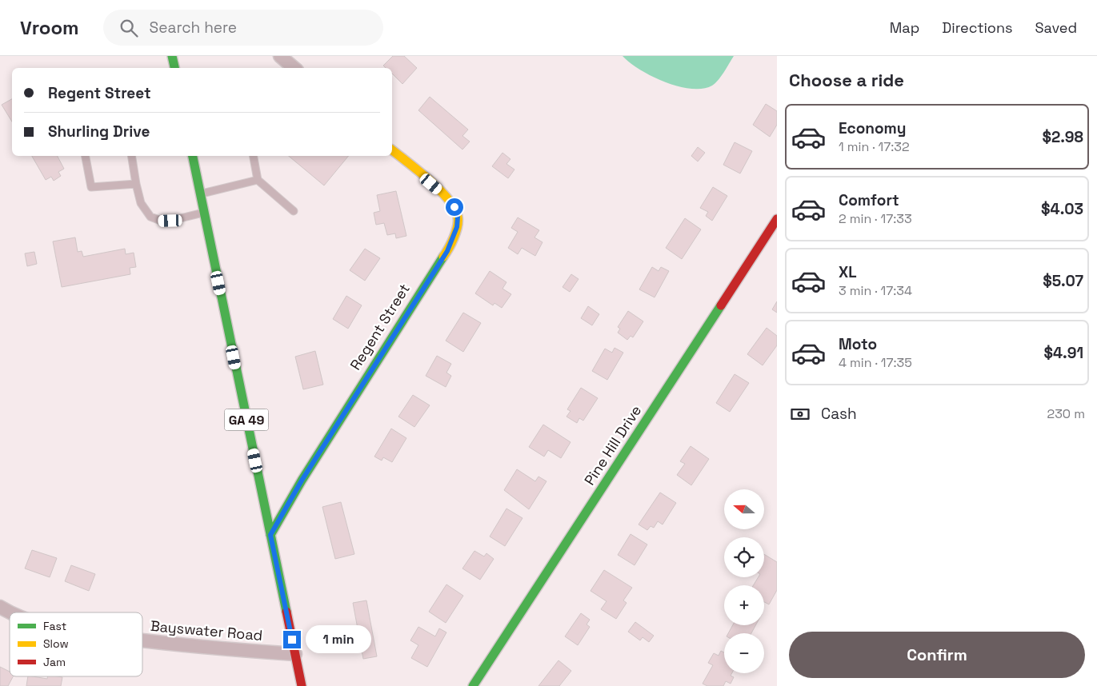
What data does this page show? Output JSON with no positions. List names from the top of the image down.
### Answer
{
  "streets": {
    "street": [
      "Regent Street",
      "GA 49",
      "Pine Hill Drive",
      "Bayswater Road"
    ]
  },
  "crossings": [
    ["Regent Street", "GA 49"],
    ["GA 49", "Bayswater Road"]
  ],
  "legend": ["Fast", "Slow", "Jam"],
  "north": "left",
  "page": {
    "header": "Vroom",
    "search": "Search here",
    "nav": ["Map", "Directions", "Saved"],
    "heading": "Choose a ride",
    "banner": ["Regent Street", "Shurling Drive"],
    "list": [
      {
        "name": "Economy",
        "note": "1 min · 17:32",
        "value": "$2.98"
      },
      {
        "name": "Comfort",
        "note": "2 min · 17:33",
        "value": "$4.03"
      },
      {
        "name": "XL",
        "note": "3 min · 17:34",
        "value": "$5.07"
      },
      {
        "name": "Moto",
        "note": "4 min · 17:35",
        "value": "$4.91"
      }
    ],
    "pay": ["Cash", "230 m"],
    "map_buttons": ["+", "−"],
    "buttons": "Confirm",
    "bubble": "1 min"
  }
}
